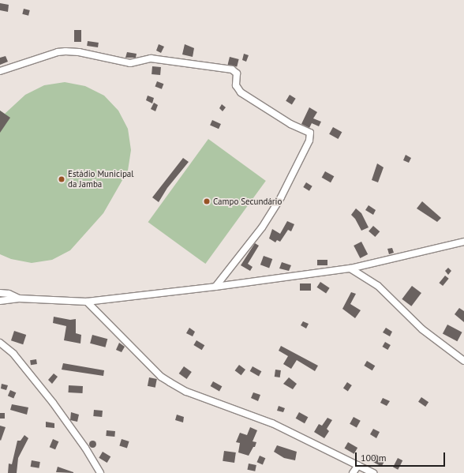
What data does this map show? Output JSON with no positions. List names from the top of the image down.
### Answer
{
  "places": ["Estádio Municipal da Jamba", "Campo Secundário"],
  "scale_bar": "100 m"
}
